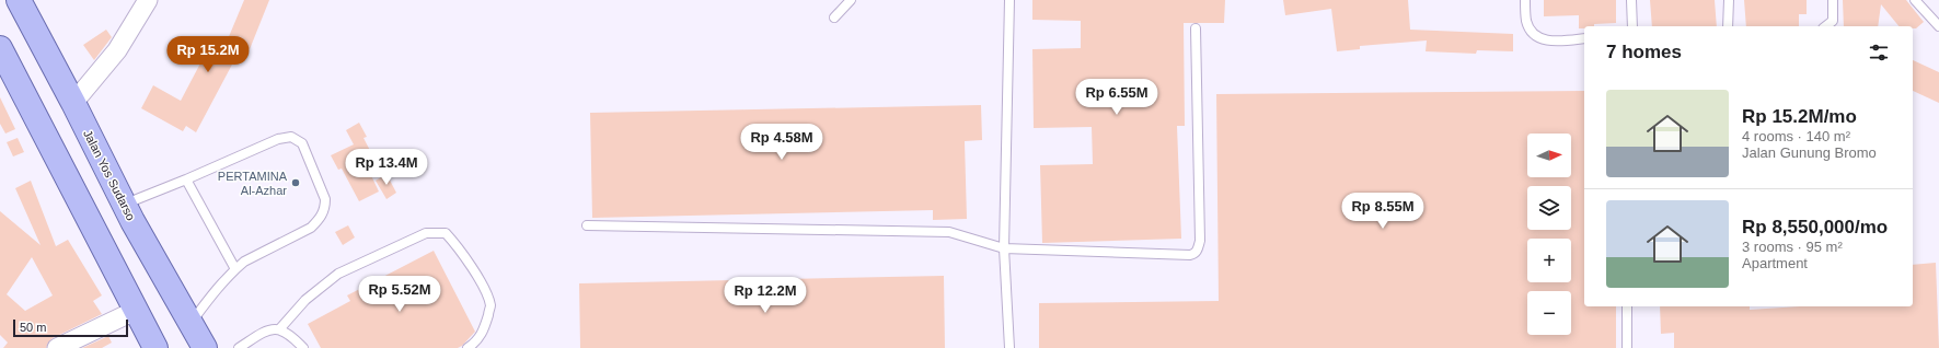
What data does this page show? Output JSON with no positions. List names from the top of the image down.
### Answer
{
  "streets": {
    "main road": ["Jalan Yos Sudarso"]
  },
  "places": ["PERTAMINA Al-Azhar"],
  "scale_bar": "50 m",
  "north": "right",
  "page": {
    "heading": "7 homes",
    "price": [
      "Rp 15.2M",
      "Rp 6.55M",
      "Rp 4.58M",
      "Rp 13.4M",
      "Rp 8.55M",
      "Rp 5.52M",
      "Rp 12.2M"
    ],
    "list": [
      {
        "name": "Rp 15.2M/mo",
        "note": "4 rooms · 140 m² · Jalan Gunung Bromo"
      },
      {
        "name": "Rp 8,550,000/mo",
        "note": "3 rooms · 95 m² · Apartment"
      }
    ],
    "map_buttons": ["+", "−"],
    "scale": "50 m"
  }
}
